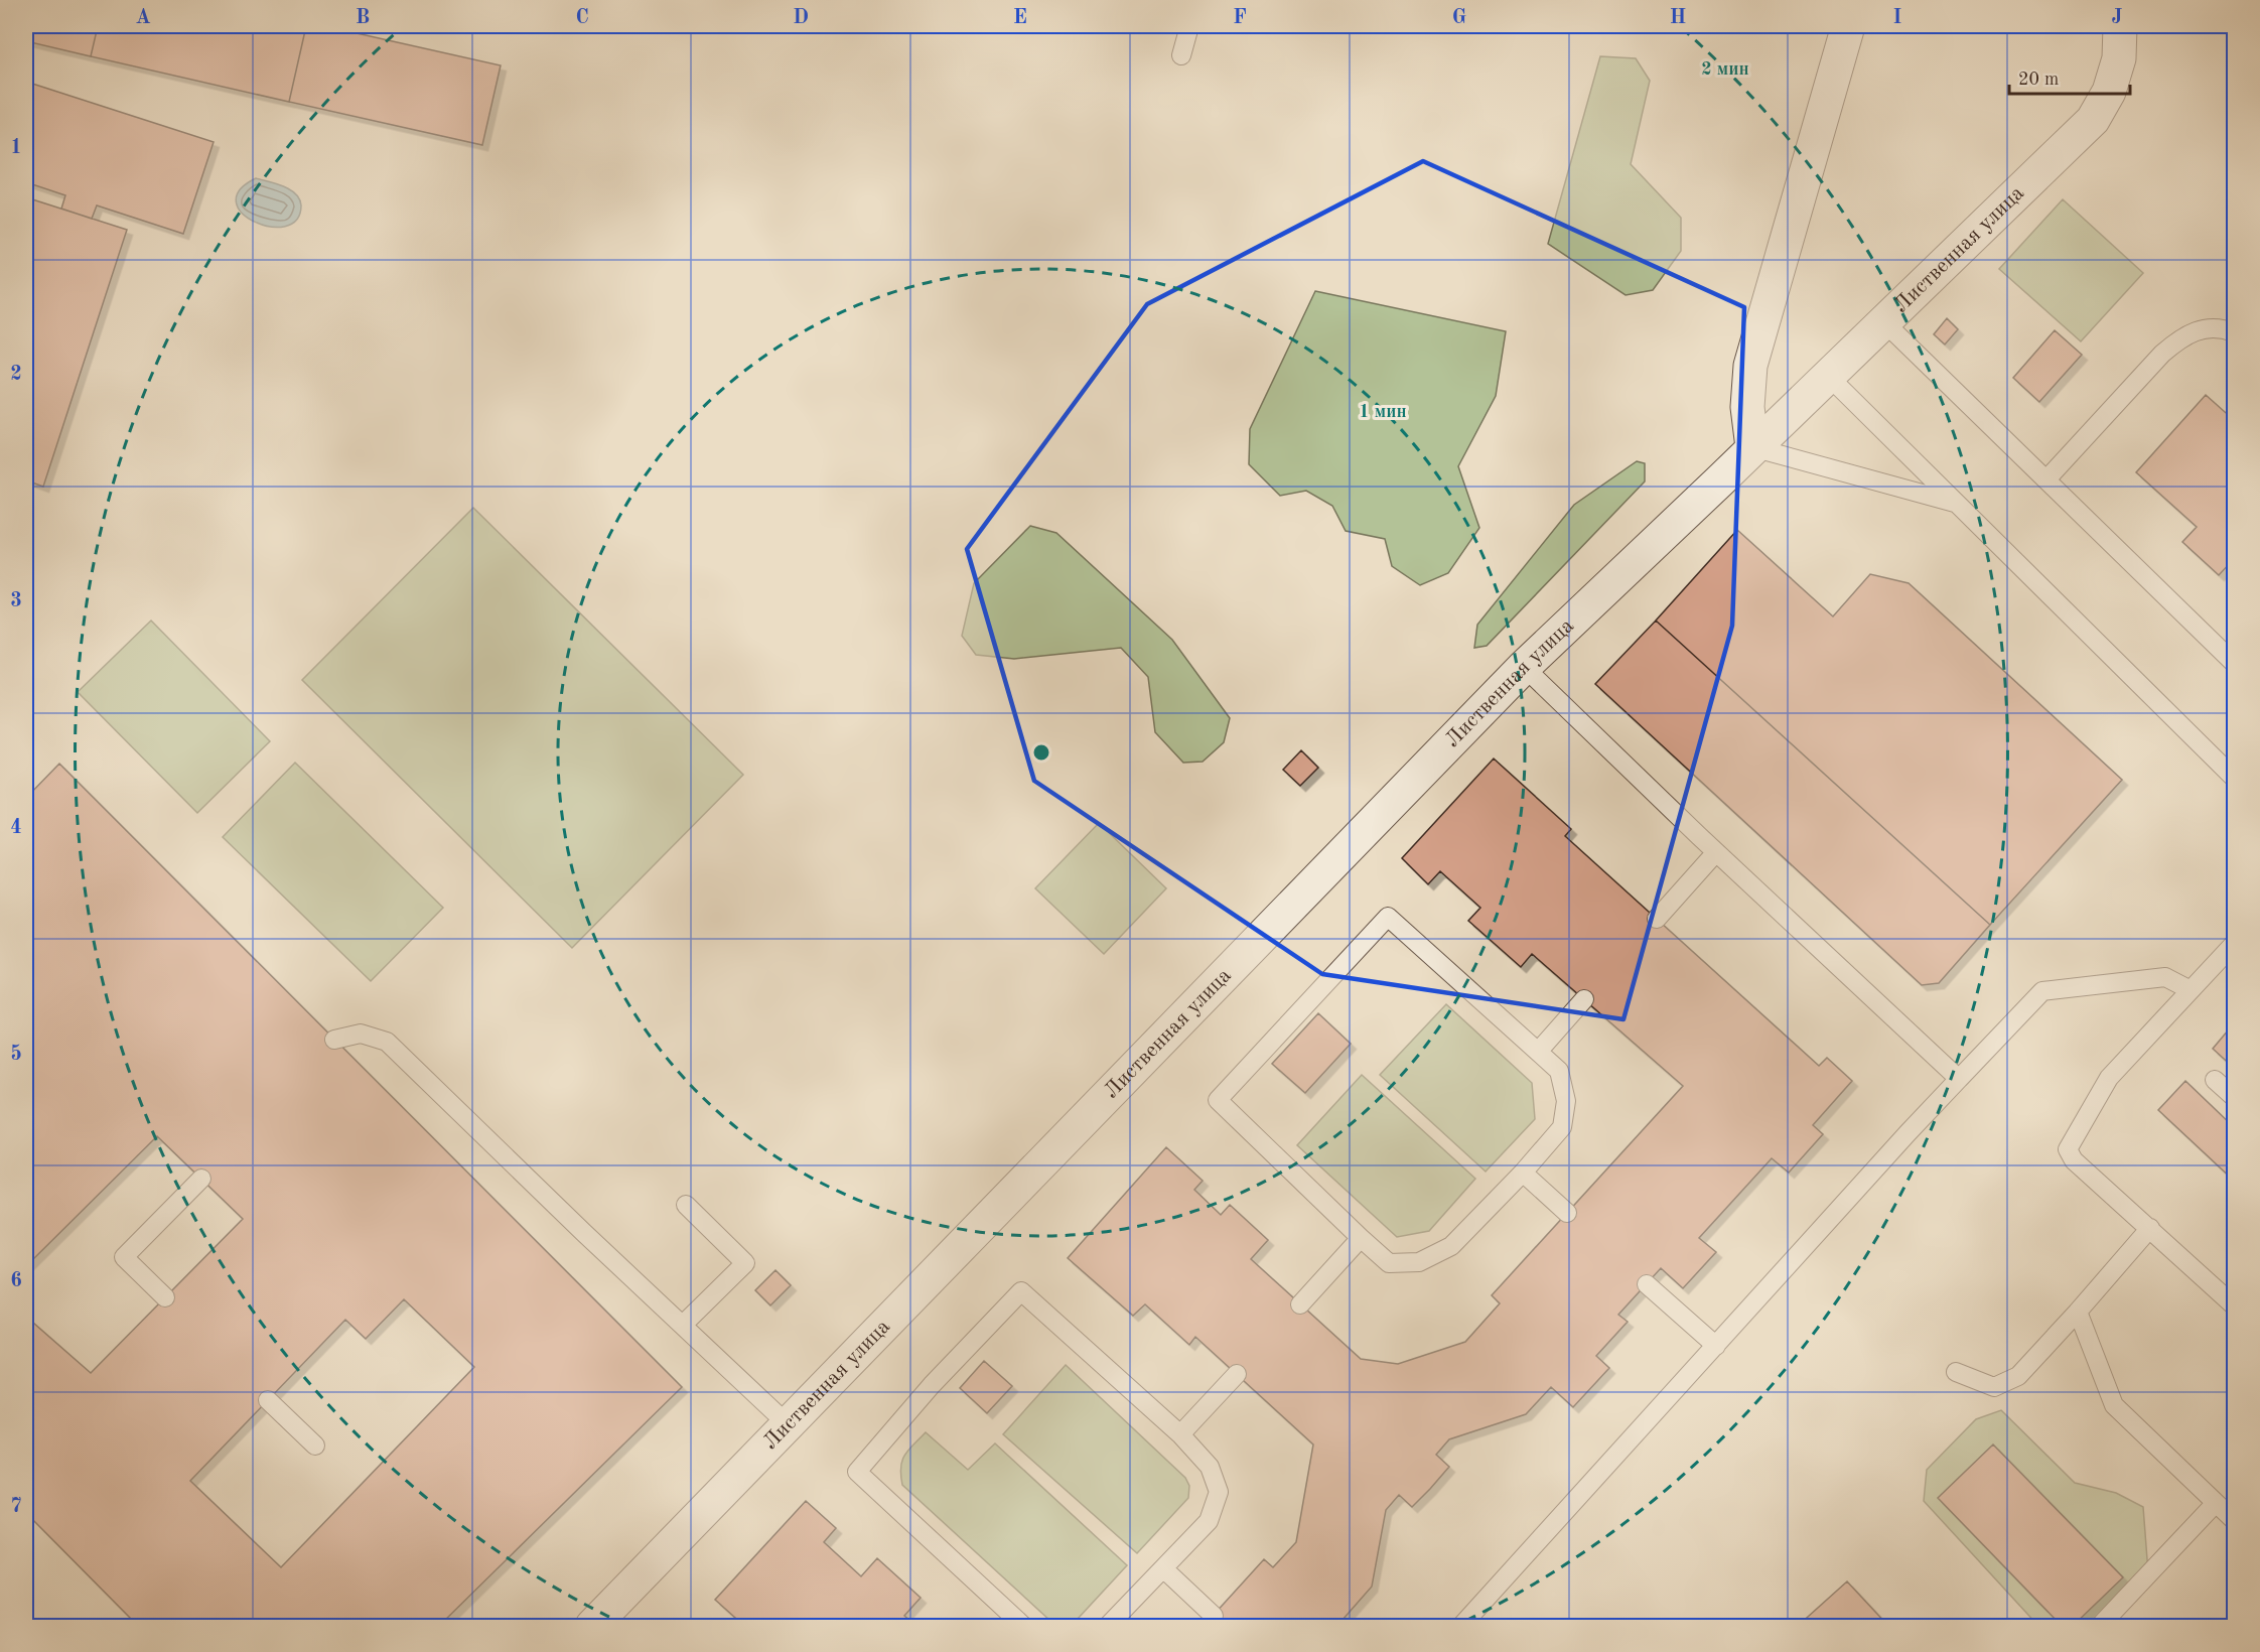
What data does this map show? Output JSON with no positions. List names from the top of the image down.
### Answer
{
  "streets": {
    "street": ["Лиственная улица"]
  },
  "scale_bar": "20 m",
  "grid": {
    "columns": [
      "A",
      "B",
      "C",
      "D",
      "E",
      "F",
      "G",
      "H",
      "I",
      "J"
    ],
    "rows": [
      "1",
      "2",
      "3",
      "4",
      "5",
      "6",
      "7"
    ]
  },
  "rings": ["2 мин", "1 мин"]
}
